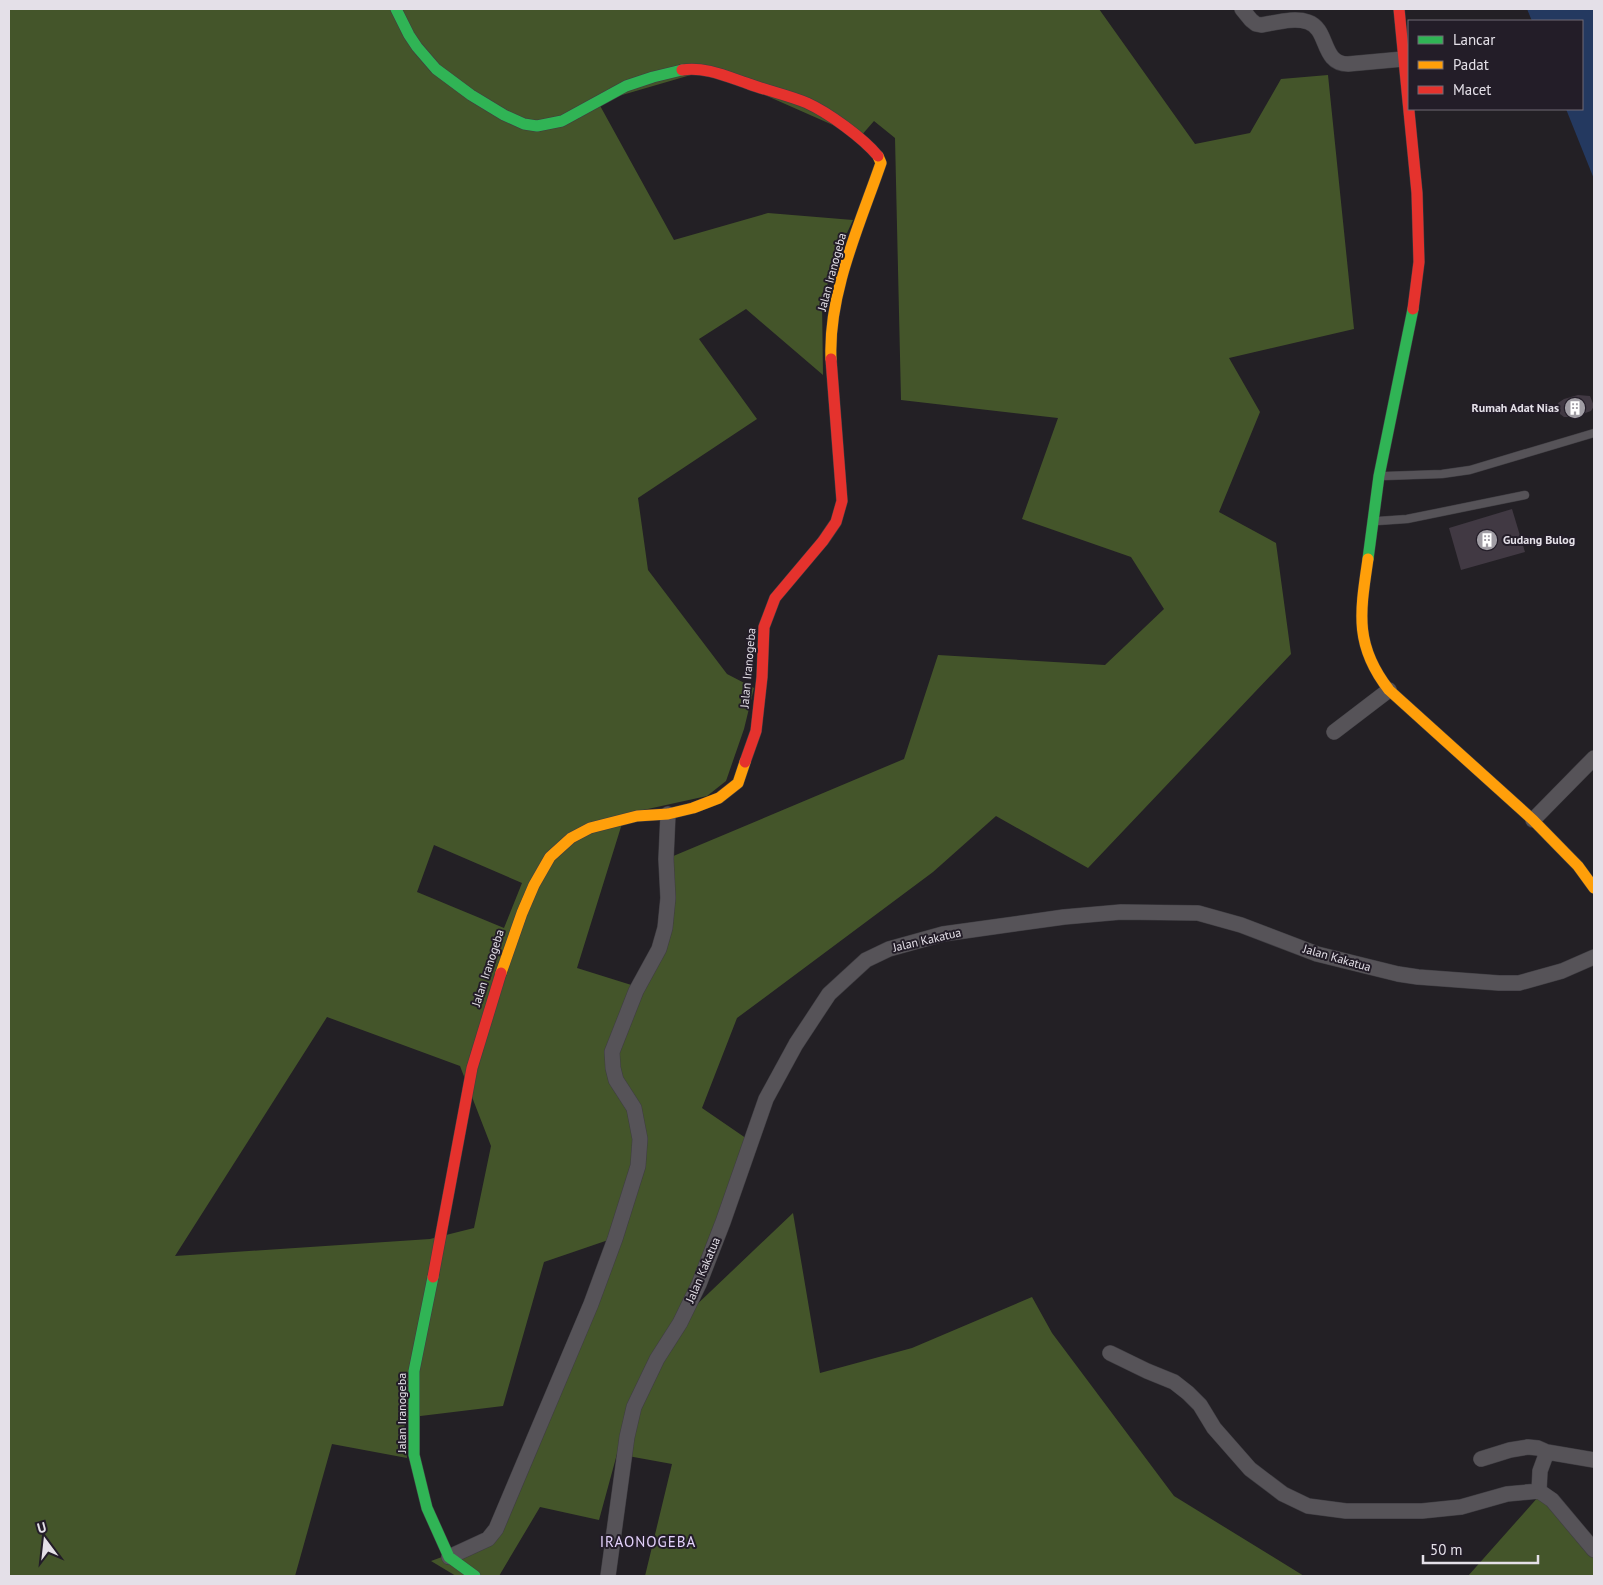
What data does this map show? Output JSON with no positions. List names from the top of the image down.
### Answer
{
  "streets": {
    "main road": ["Jalan Iranogeba"],
    "street": ["Jalan Kakatua"]
  },
  "districts": ["IRAONOGEBA"],
  "places": {
    "building": ["Rumah Adat Nias", "Gudang Bulog"]
  },
  "legend": ["Lancar", "Padat", "Macet"],
  "scale_bar": "50 m",
  "north": "top"
}
